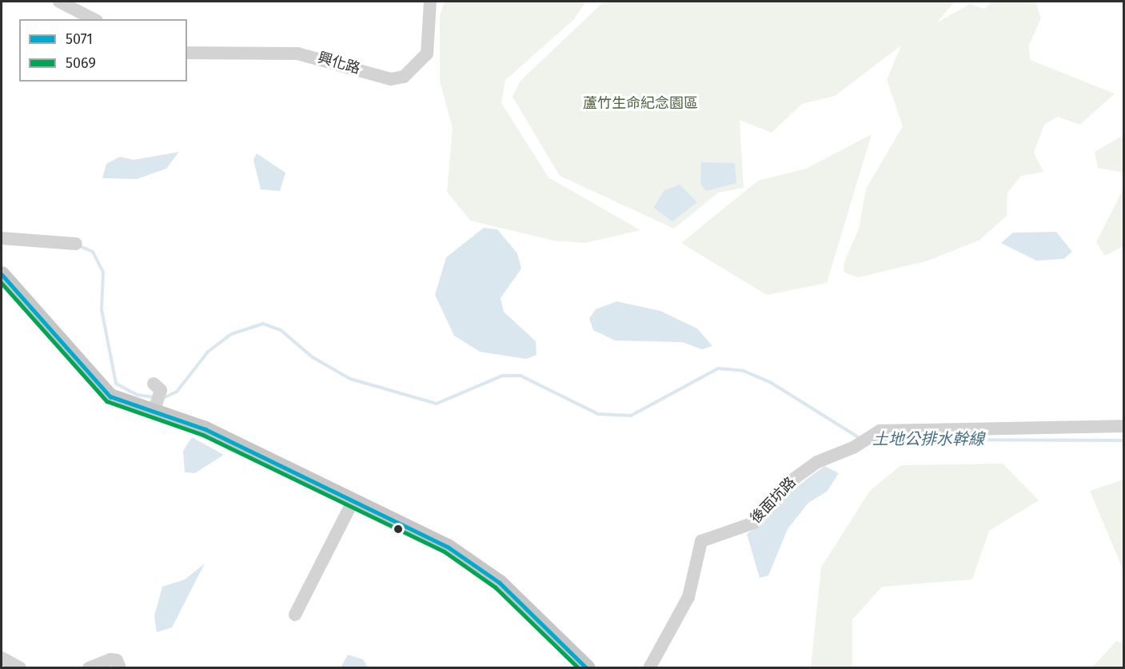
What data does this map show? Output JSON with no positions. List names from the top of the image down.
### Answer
{
  "streets": {
    "street": ["興化路", "後面坑路"]
  },
  "water": ["土地公排水幹線"],
  "parks": ["蘆竹生命紀念園區"],
  "lines": ["transit line 5071", "transit line 5069"],
  "legend": ["5071", "5069"]
}
